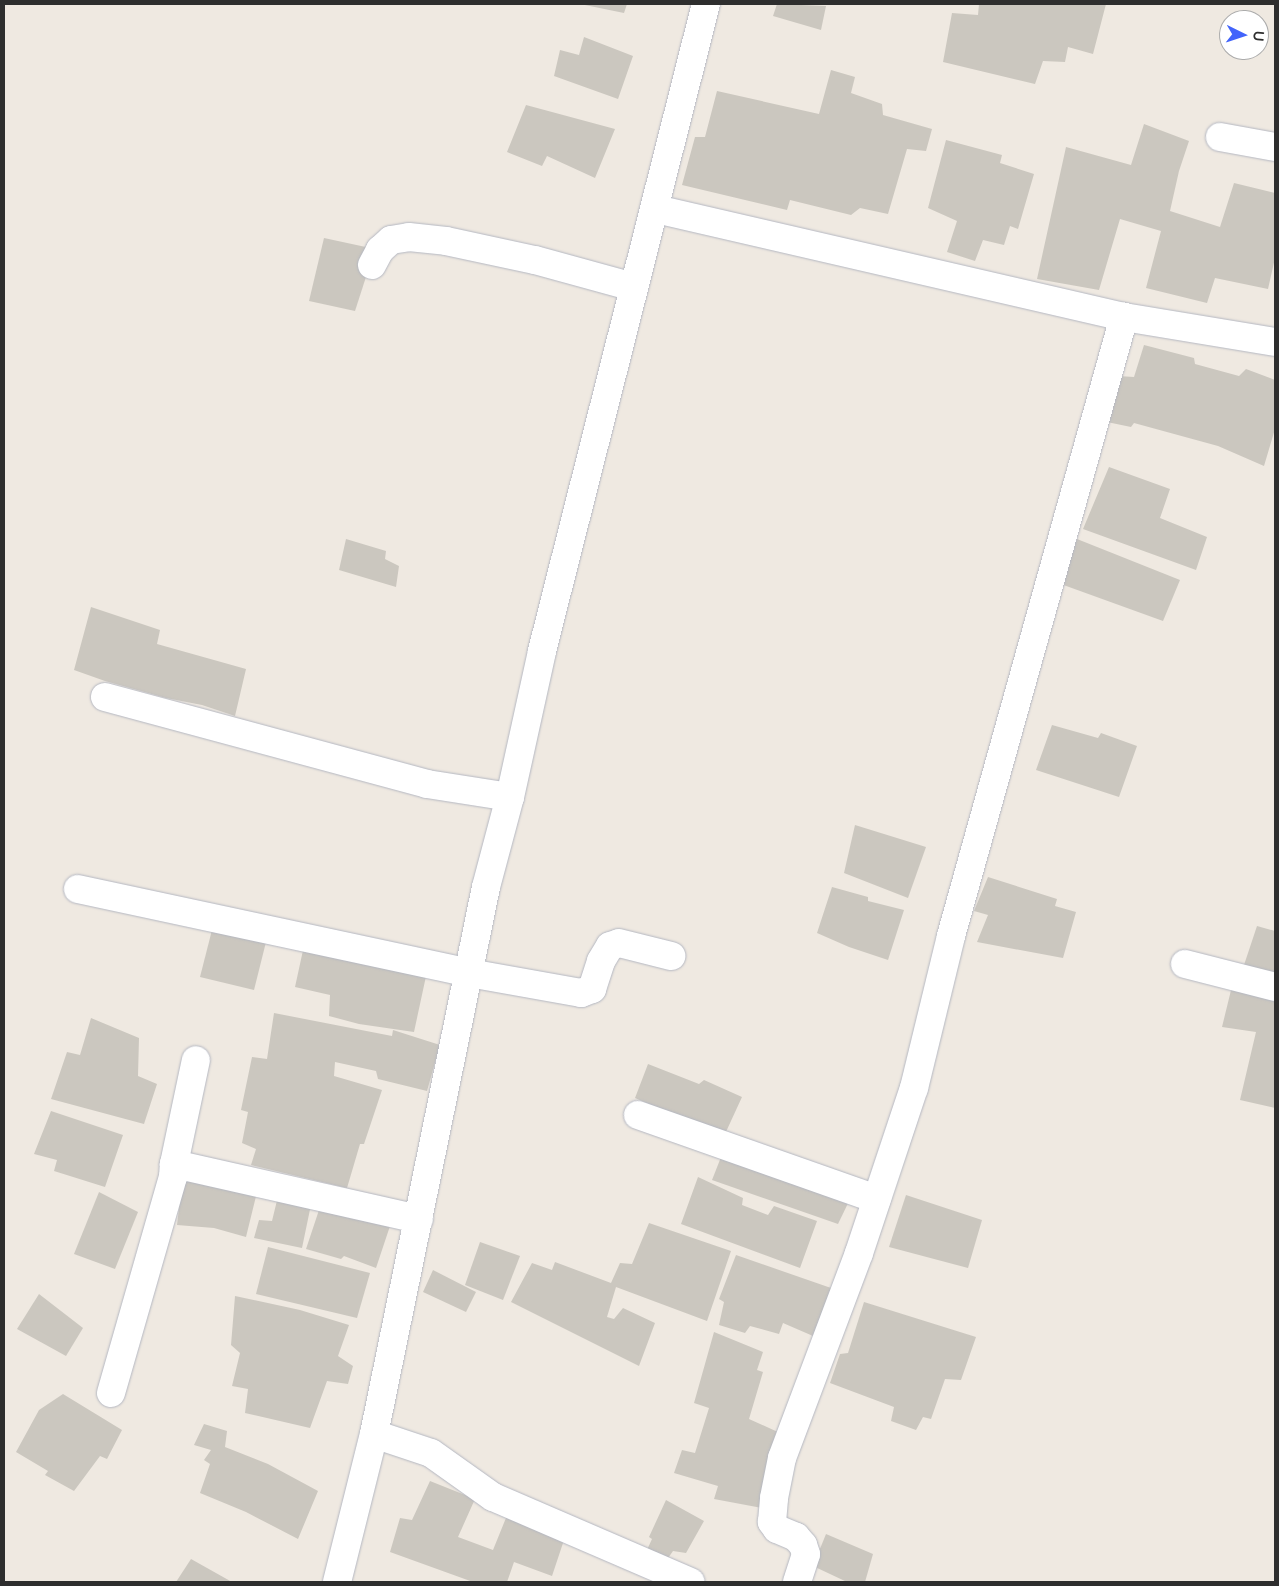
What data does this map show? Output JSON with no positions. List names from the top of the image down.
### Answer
{
  "north": "right"
}
